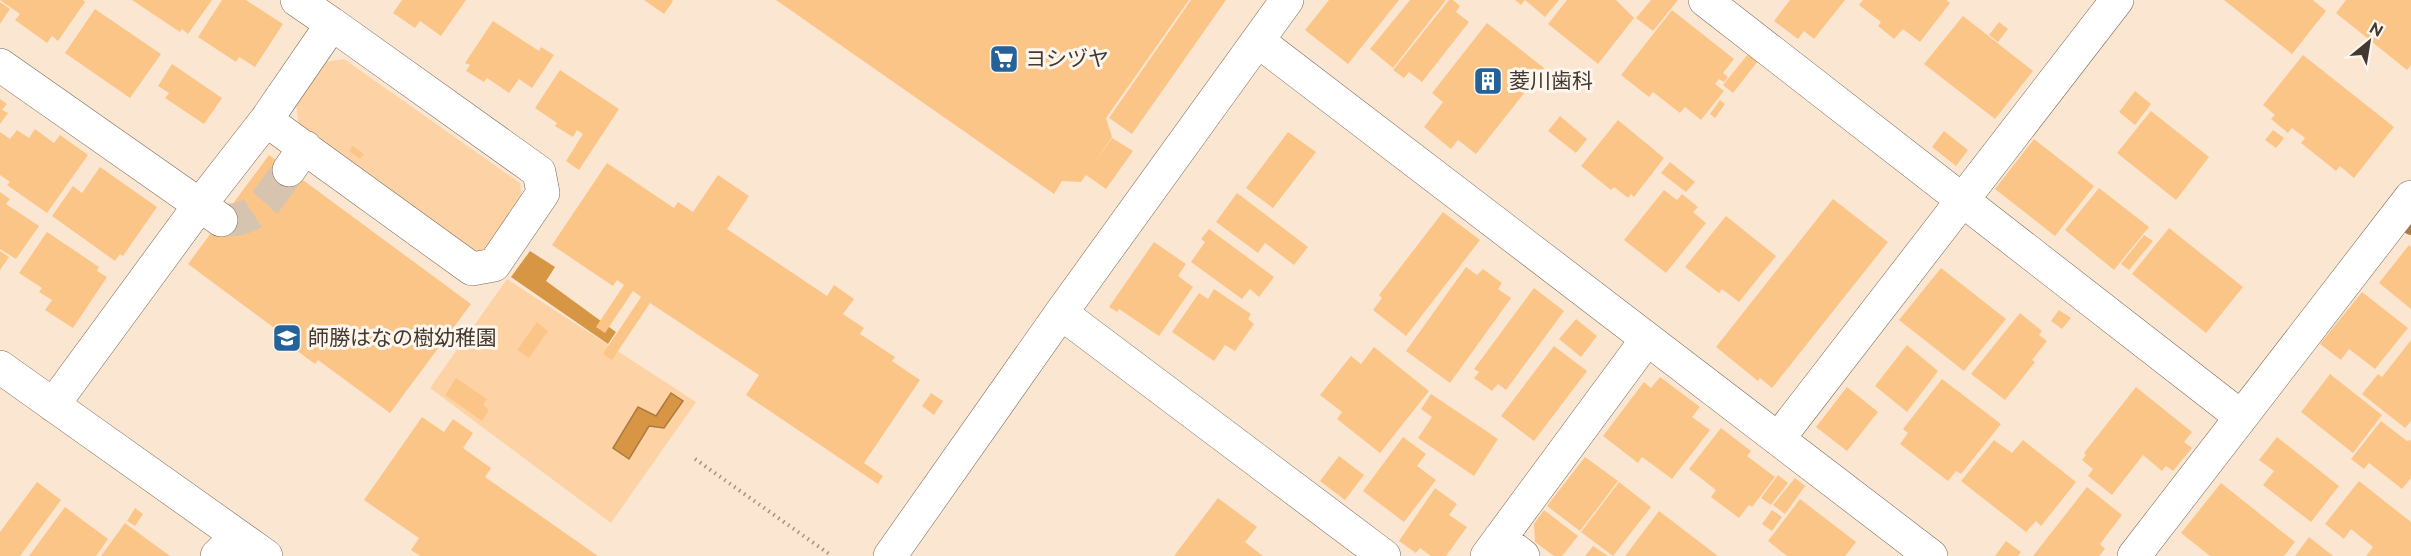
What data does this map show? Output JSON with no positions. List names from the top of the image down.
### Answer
{
  "places": {
    "supermarket": ["ヨシヅヤ"],
    "building": ["菱川歯科"],
    "school or university": ["師勝はなの樹幼稚園"]
  },
  "north": "top right"
}
